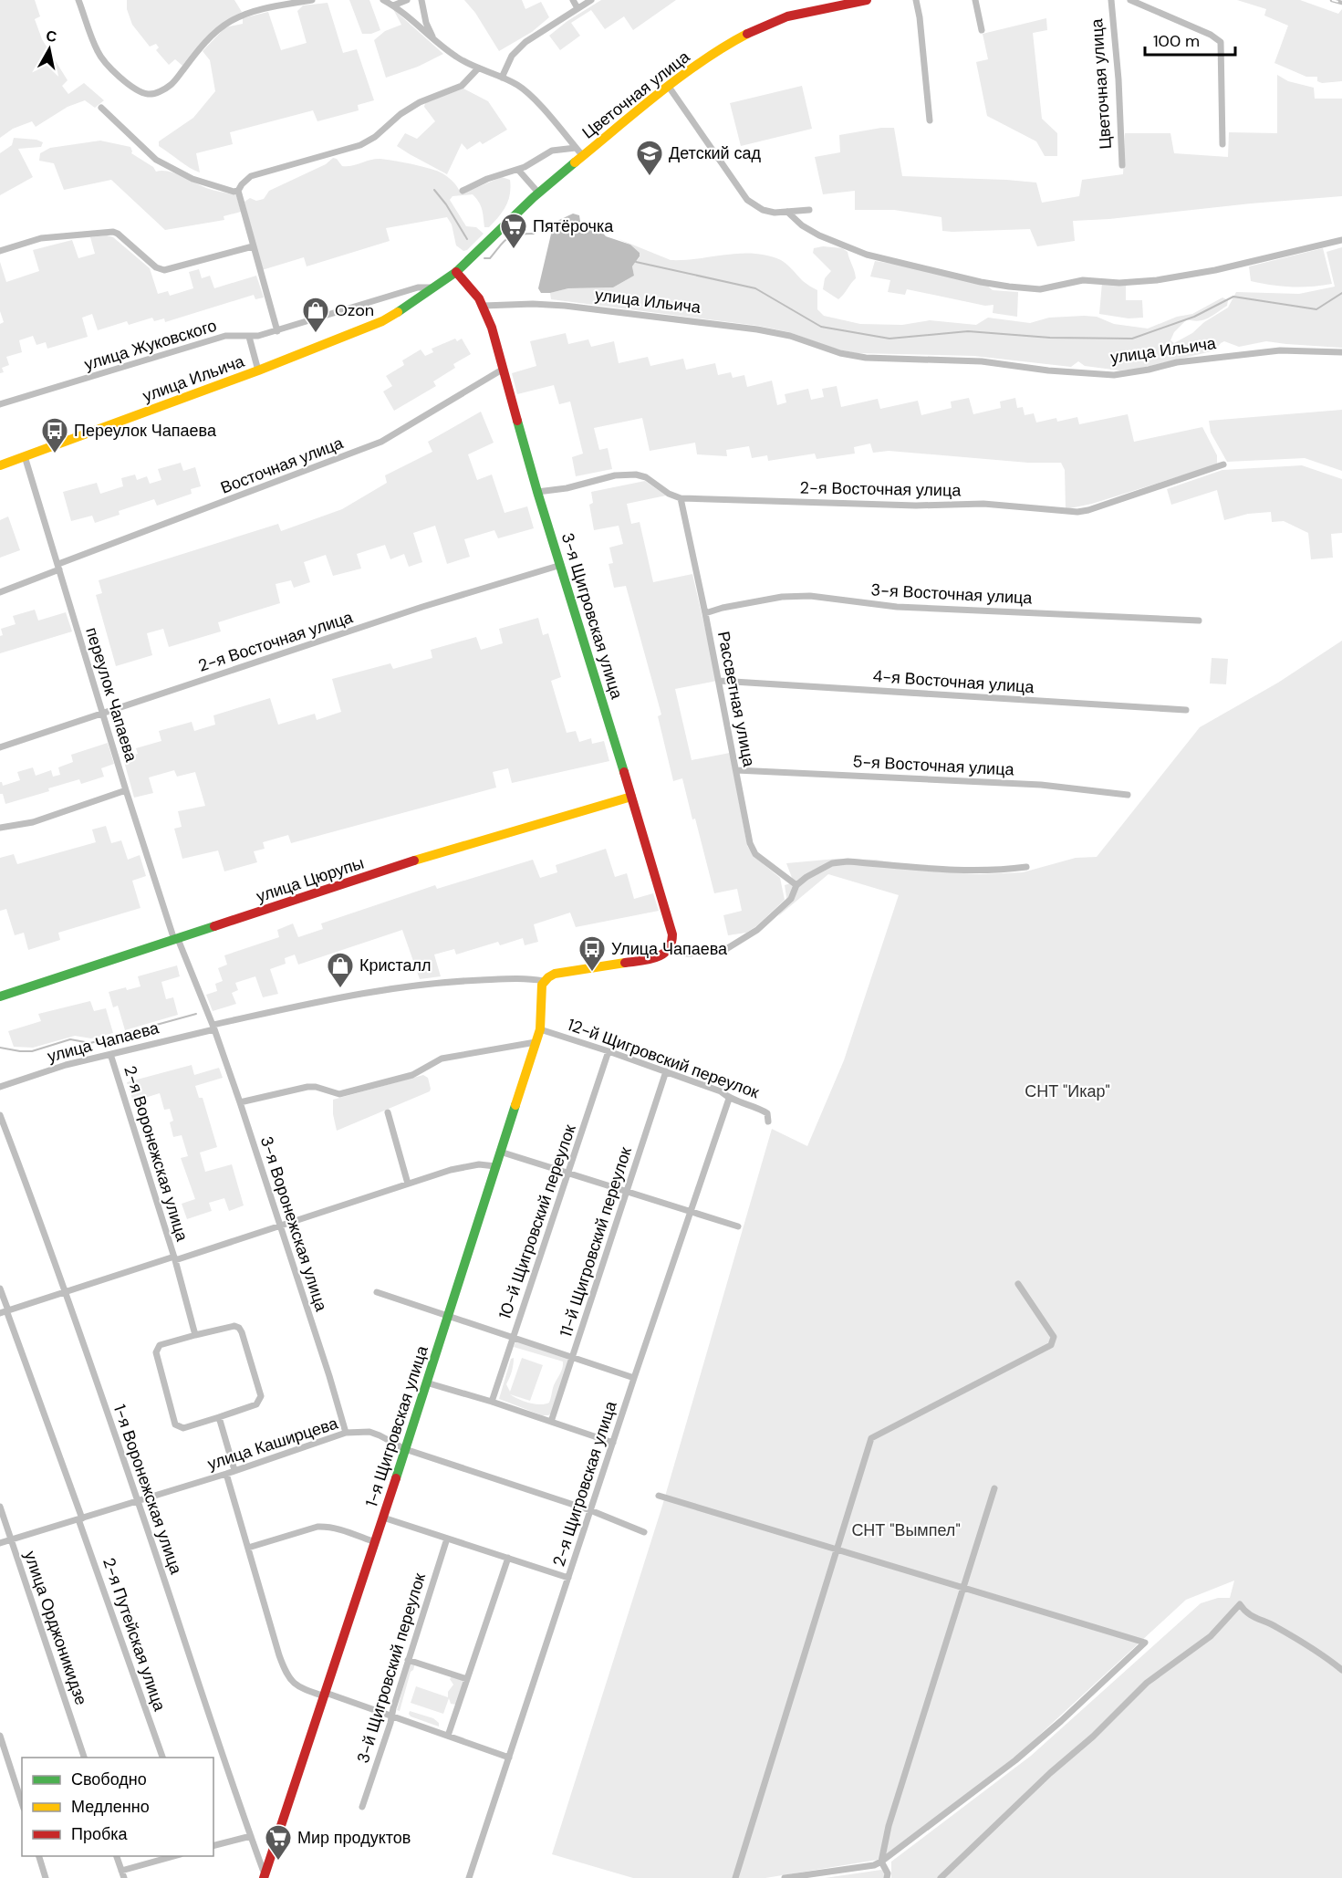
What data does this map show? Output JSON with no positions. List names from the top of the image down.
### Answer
{
  "streets": {
    "street": [
      "Цветочная улица",
      "улица Ильича",
      "улица Жуковского",
      "Восточная улица",
      "2-я Восточная улица",
      "3-я Восточная улица",
      "3-я Щигровская улица",
      "4-я Восточная улица",
      "переулок Чапаева",
      "Рассветная улица",
      "5-я Восточная улица",
      "улица Цюрупы",
      "улица Чапаева",
      "12-й Щигровский переулок",
      "2-я Воронежская улица",
      "10-й Щигровский переулок",
      "3-я Воронежская улица",
      "11-й Щигровский переулок",
      "1-я Щигровская улица",
      "улица Каширцева",
      "2-я Щигровская улица",
      "1-я Воронежская улица",
      "улица Орджоникидзе",
      "2-я Путейская улица",
      "3-й Щигровский переулок"
    ]
  },
  "crossings": [
    ["Цветочная улица", "улица Ильича"],
    ["улица Ильича", "улица Жуковского"],
    ["улица Ильича", "3-я Щигровская улица"],
    ["улица Ильича", "переулок Чапаева"],
    ["Восточная улица", "3-я Щигровская улица"],
    ["Восточная улица", "переулок Чапаева"],
    ["2-я Восточная улица", "3-я Щигровская улица"],
    ["2-я Восточная улица", "переулок Чапаева"],
    ["2-я Восточная улица", "Рассветная улица"],
    ["3-я Восточная улица", "Рассветная улица"],
    ["3-я Щигровская улица", "улица Цюрупы"],
    ["3-я Щигровская улица", "улица Чапаева"],
    ["4-я Восточная улица", "Рассветная улица"],
    ["переулок Чапаева", "улица Цюрупы"],
    ["переулок Чапаева", "улица Чапаева"],
    ["переулок Чапаева", "3-я Воронежская улица"],
    ["Рассветная улица", "5-я Восточная улица"],
    ["улица Чапаева", "2-я Воронежская улица"],
    ["улица Чапаева", "3-я Воронежская улица"],
    ["улица Чапаева", "1-я Щигровская улица"],
    ["12-й Щигровский переулок", "10-й Щигровский переулок"],
    ["12-й Щигровский переулок", "11-й Щигровский переулок"],
    ["12-й Щигровский переулок", "1-я Щигровская улица"],
    ["12-й Щигровский переулок", "2-я Щигровская улица"],
    ["3-я Воронежская улица", "улица Каширцева"],
    ["1-я Щигровская улица", "улица Каширцева"],
    ["1-я Щигровская улица", "1-я Воронежская улица"],
    ["улица Каширцева", "2-я Щигровская улица"],
    ["улица Каширцева", "1-я Воронежская улица"],
    ["улица Каширцева", "улица Орджоникидзе"],
    ["улица Каширцева", "2-я Путейская улица"]
  ],
  "parks": ["СНТ \"Икар\"", "СНТ \"Вымпел\""],
  "places": {
    "school or university": ["Детский сад"],
    "supermarket": ["Пятёрочка", "Мир продуктов"],
    "shop": ["Ozon", "Кристалл"],
    "bus stop": ["Переулок Чапаева", "Улица Чапаева"]
  },
  "legend": ["Свободно", "Медленно", "Пробка"],
  "scale_bar": "100 m",
  "north": "top"
}
